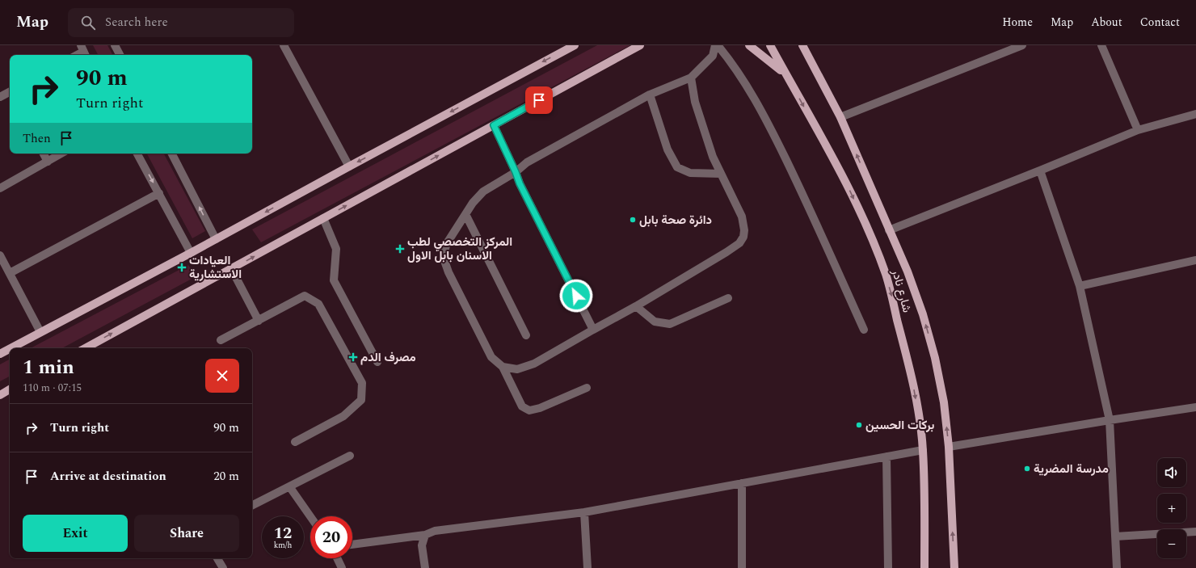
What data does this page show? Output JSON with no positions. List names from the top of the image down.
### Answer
{
  "streets": {
    "main road": ["شارع نادر"]
  },
  "places": {
    "other": ["دائرة صحة بابل", "بركات الحسين", "مدرسة المضرية"],
    "health": ["المركز التخصصي لطب الاسنان بابل الاول", "العيادات الاستشارية", "مصرف الدم"]
  },
  "page": {
    "header": "Map",
    "search": "Search here",
    "nav": [
      "Home",
      "Map",
      "About",
      "Contact"
    ],
    "turn": ["90 m", "Turn right"],
    "then": "Then",
    "heading": ["1 min", "110 m · 07:15"],
    "list": [
      {
        "name": "Turn right",
        "value": "90 m"
      },
      {
        "name": "Arrive at destination",
        "value": "20 m"
      }
    ],
    "map_buttons": ["+", "−"],
    "buttons": ["Exit", "Share"],
    "speed": "12 km/h",
    "limit": "20"
  }
}
